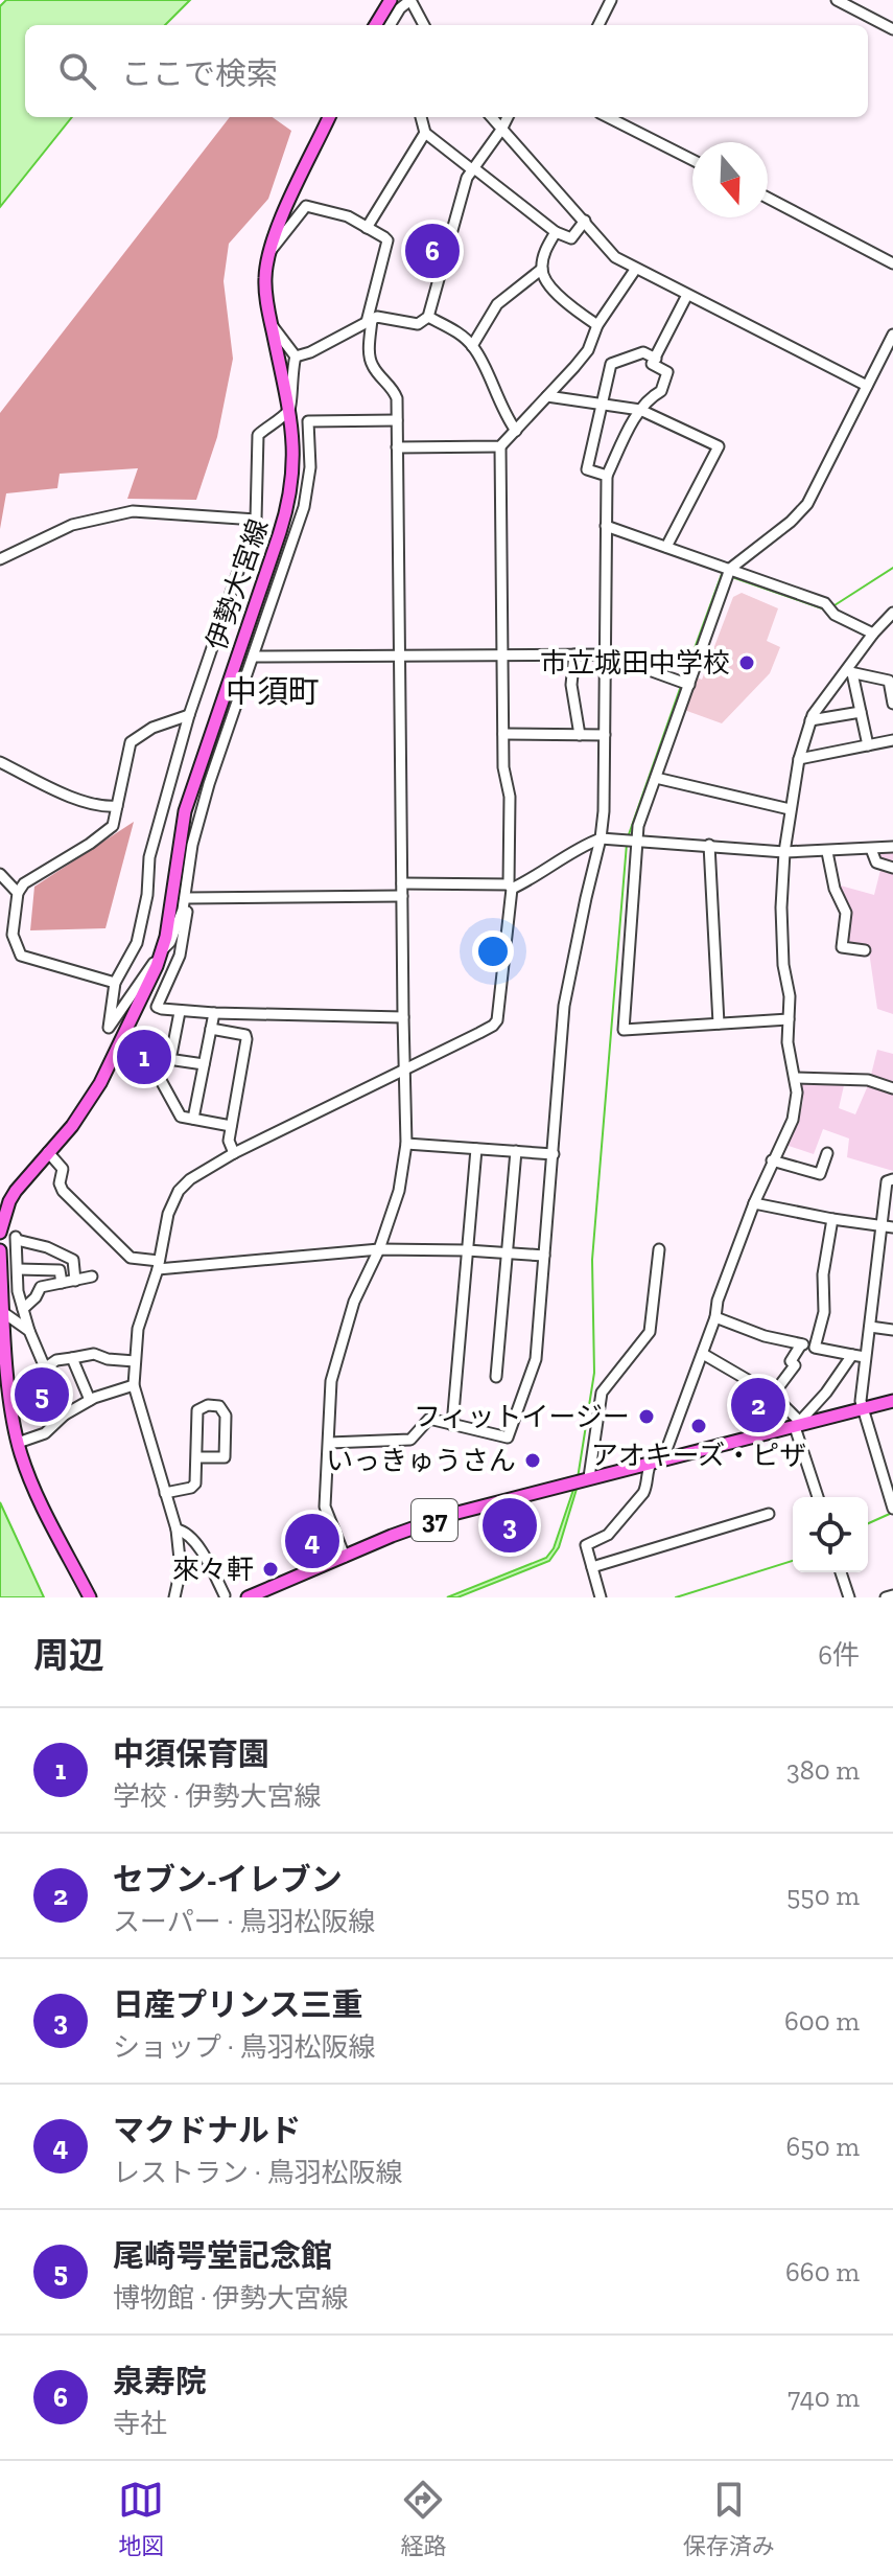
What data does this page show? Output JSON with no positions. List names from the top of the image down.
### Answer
{
  "streets": {
    "main road": ["伊勢大宮線", "37"]
  },
  "districts": ["中須町"],
  "places": [
    "市立城田中学校",
    "フィットイージー",
    "アオキーズ・ピザ",
    "いっきゅうさん",
    "來々軒"
  ],
  "north": "bottom",
  "page": {
    "search": "ここで検索",
    "pins": [
      "6",
      "1",
      "5",
      "2",
      "3",
      "4"
    ],
    "heading": ["周辺", "6件"],
    "list": [
      {
        "mark": "1",
        "name": "中須保育園",
        "note": "学校 · 伊勢大宮線",
        "value": "380 m"
      },
      {
        "mark": "2",
        "name": "セブン-イレブン",
        "note": "スーパー · 鳥羽松阪線",
        "value": "550 m"
      },
      {
        "mark": "3",
        "name": "日産プリンス三重",
        "note": "ショップ · 鳥羽松阪線",
        "value": "600 m"
      },
      {
        "mark": "4",
        "name": "マクドナルド",
        "note": "レストラン · 鳥羽松阪線",
        "value": "650 m"
      },
      {
        "mark": "5",
        "name": "尾崎咢堂記念館",
        "note": "博物館 · 伊勢大宮線",
        "value": "660 m"
      },
      {
        "mark": "6",
        "name": "泉寿院",
        "note": "寺社",
        "value": "740 m"
      }
    ],
    "nav": ["地図", "経路", "保存済み"]
  }
}
